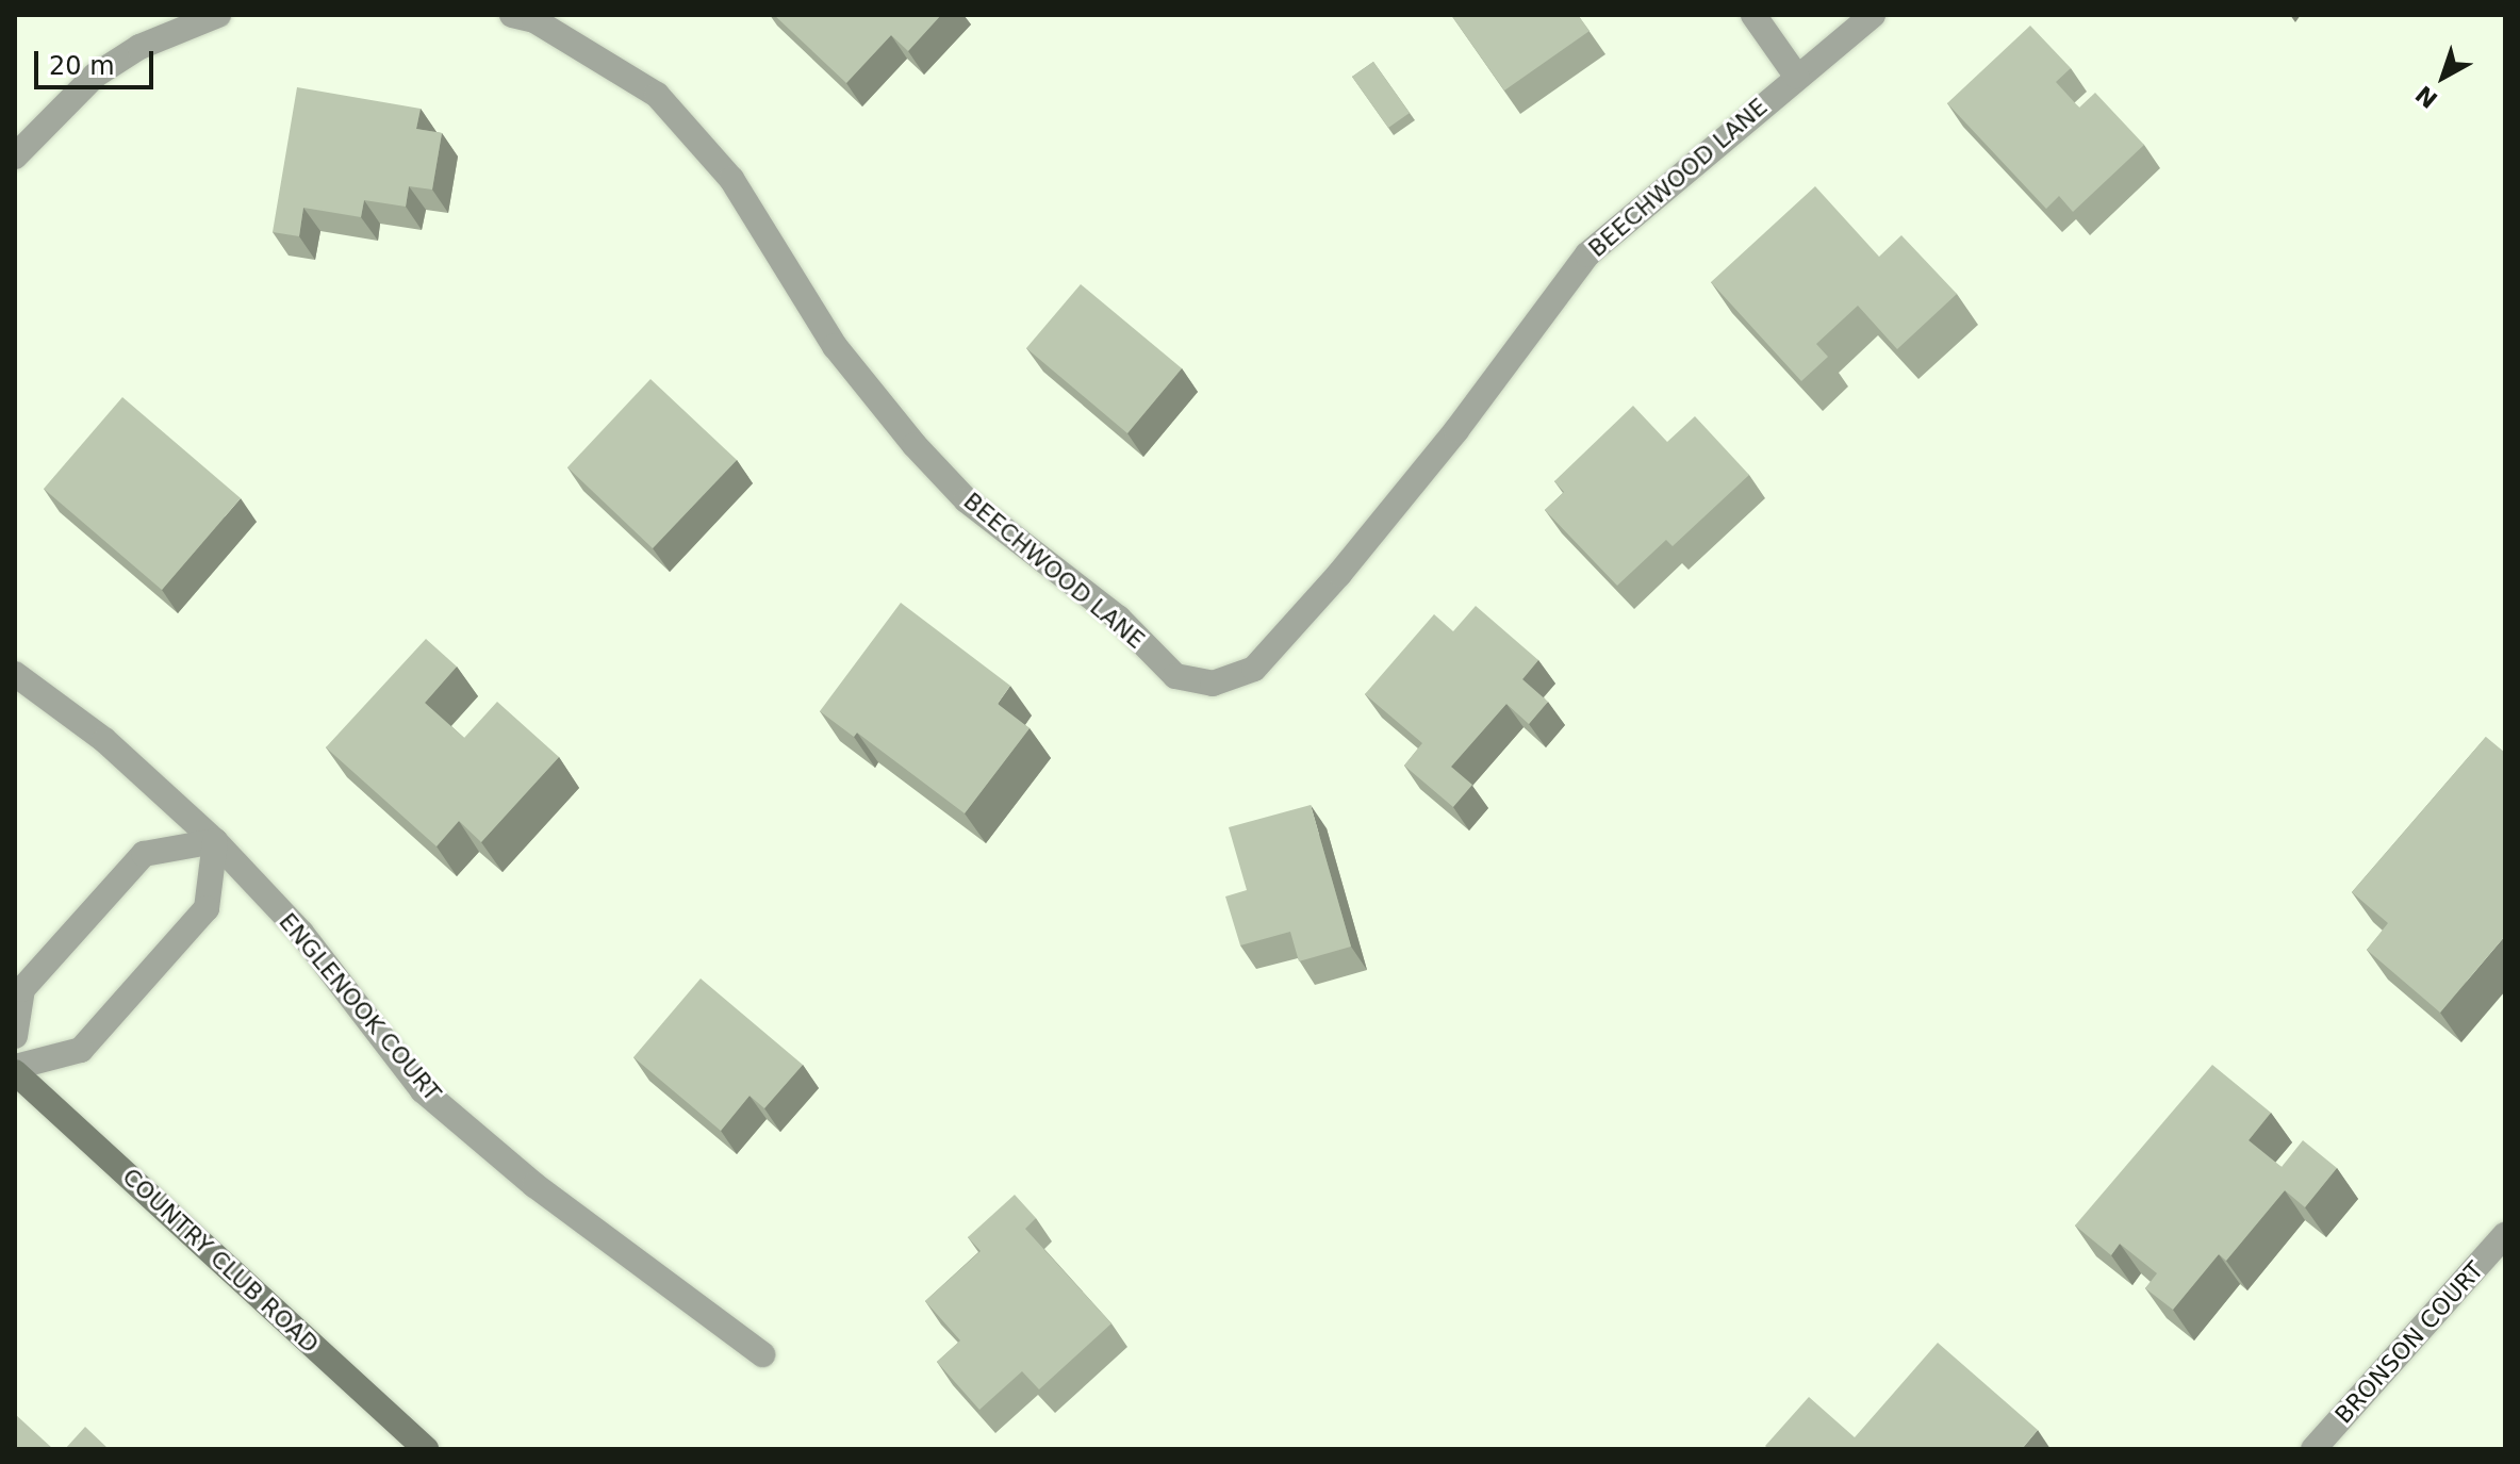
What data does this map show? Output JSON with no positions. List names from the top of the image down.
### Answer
{
  "streets": {
    "main road": ["COUNTRY CLUB ROAD"],
    "street": ["BEECHWOOD LANE", "ENGLENOOK COURT", "BRONSON COURT"]
  },
  "scale_bar": "20 m",
  "north": "bottom left"
}
